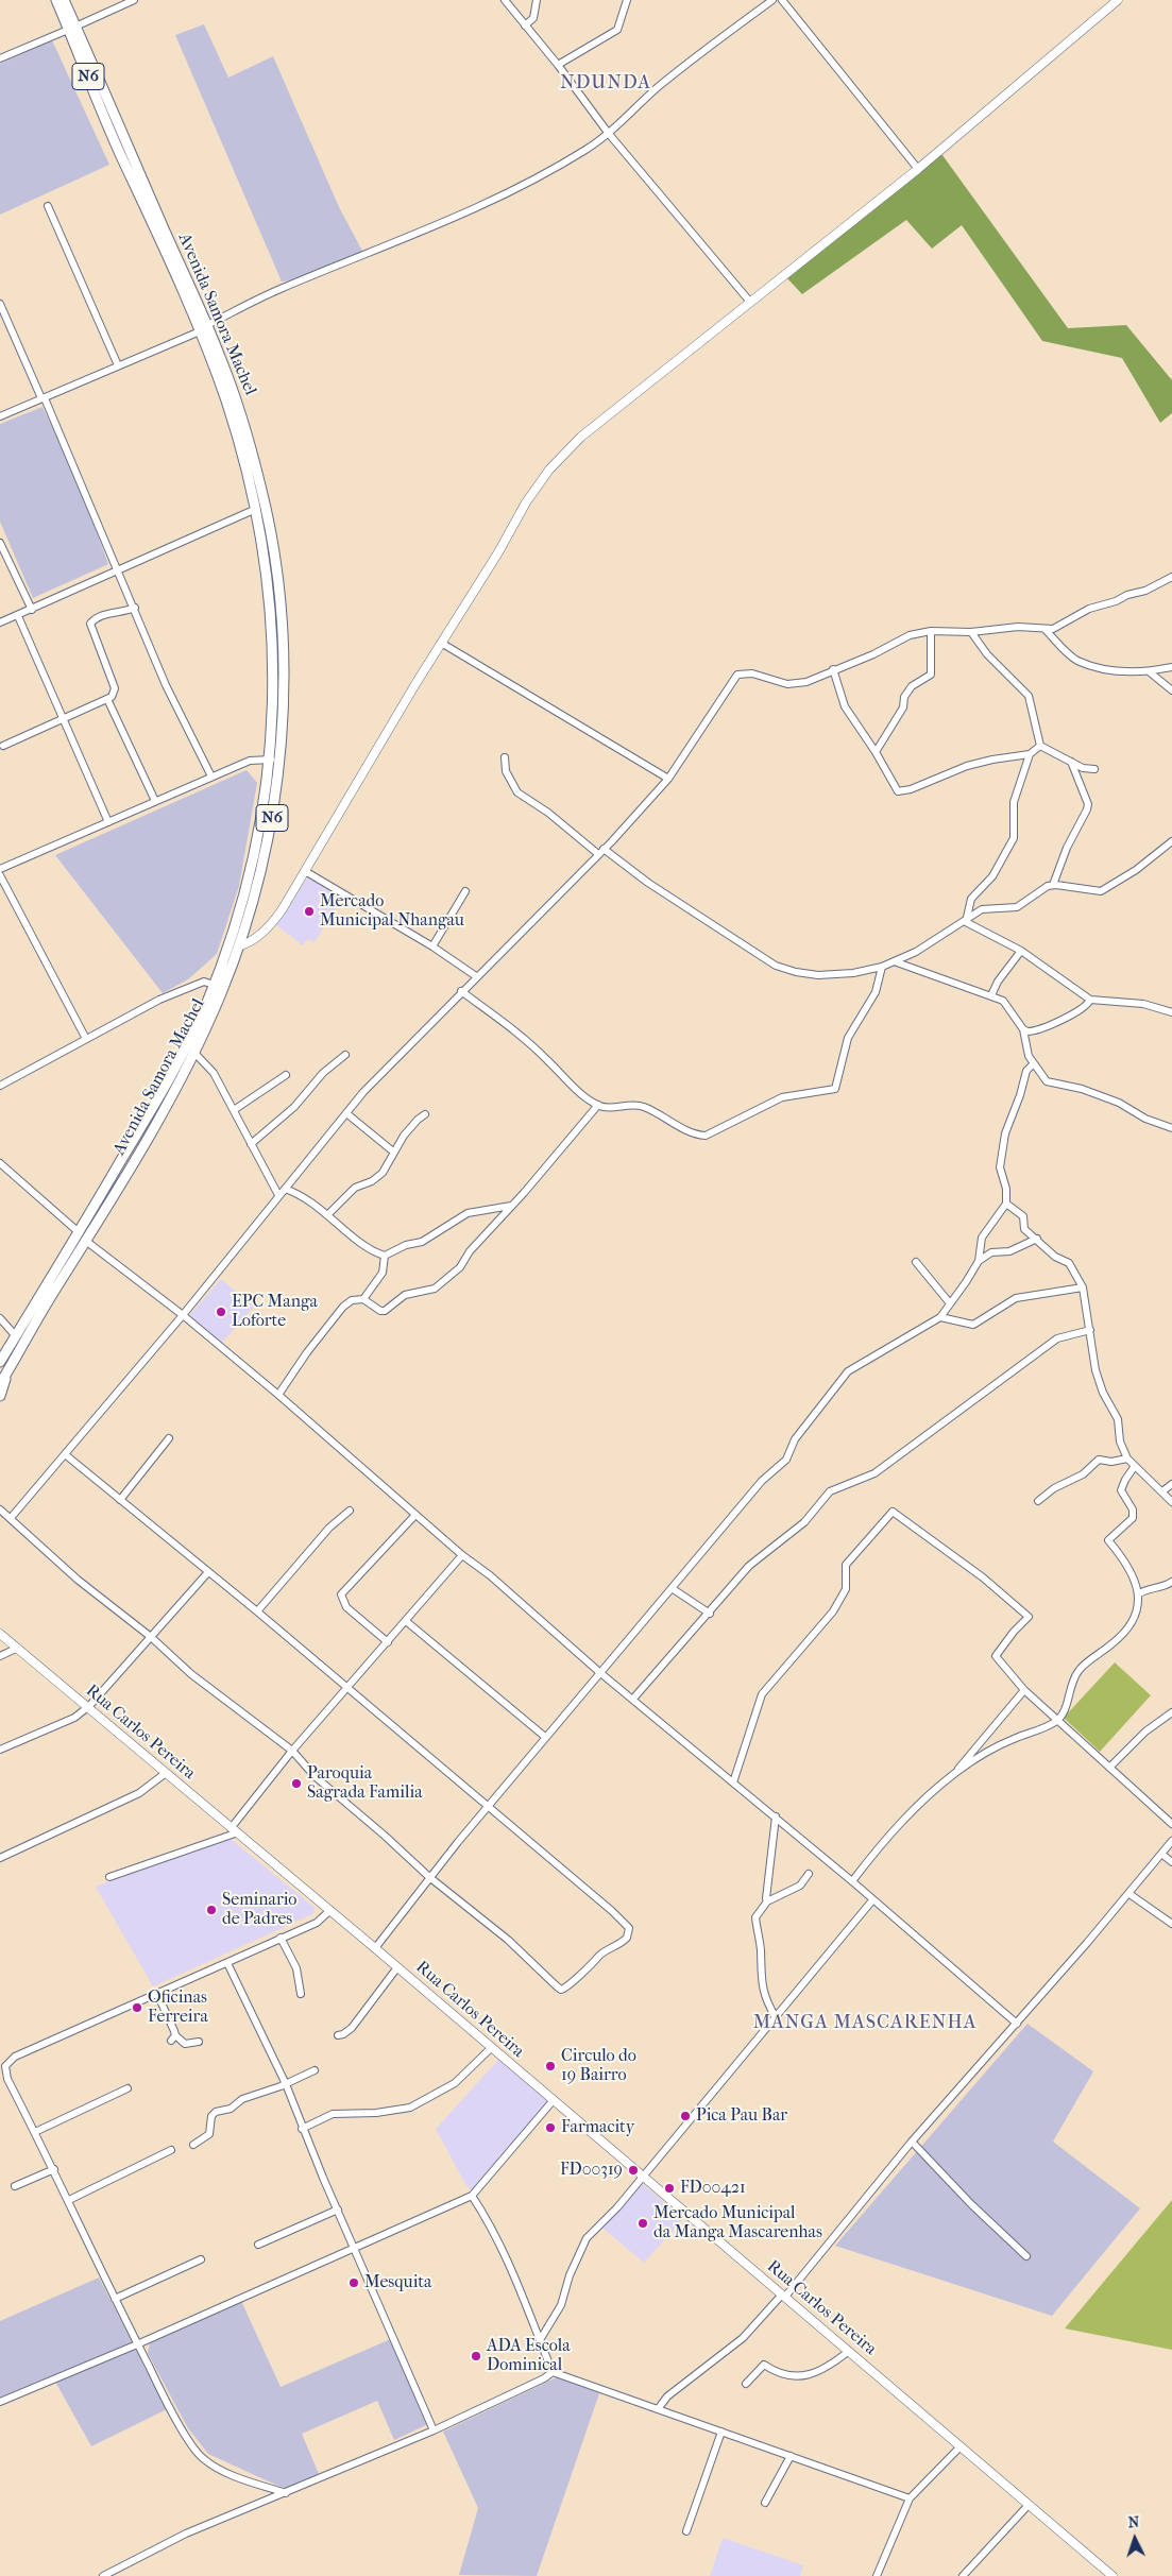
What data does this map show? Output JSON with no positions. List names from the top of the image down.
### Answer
{
  "streets": {
    "highway": ["N6", "Avenida Samora Machel"],
    "main road": ["Rua Carlos Pereira"]
  },
  "crossings": [
    ["N6", "Avenida Samora Machel"]
  ],
  "districts": ["NDUNDA", "MANGA MASCARENHA"],
  "places": [
    "Mercado Municipal Nhangau",
    "EPC Manga Loforte",
    "Paroquia Sagrada Familia",
    "Seminario de Padres",
    "Oficinas Ferreira",
    "Circulo do 19 Bairro",
    "Pica Pau Bar",
    "Farmacity",
    "FD00319",
    "FD00421",
    "Mercado Municipal da Manga Mascarenhas",
    "Mesquita",
    "ADA Escola Dominical"
  ],
  "north": "top"
}
